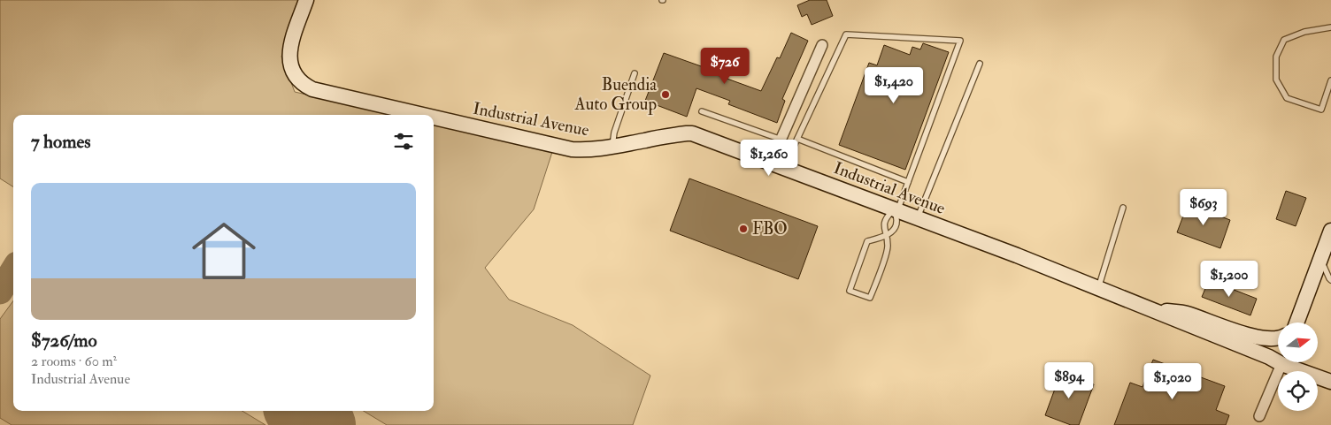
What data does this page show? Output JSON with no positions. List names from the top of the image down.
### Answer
{
  "streets": {
    "street": ["Industrial Avenue"]
  },
  "places": ["Buendia Auto Group", "FBO"],
  "north": "right",
  "page": {
    "price": [
      "$726",
      "$1,420",
      "$1,260",
      "$693",
      "$1,200",
      "$894",
      "$1,020"
    ],
    "heading": "7 homes",
    "list": [
      {
        "name": "$726/mo",
        "note": "2 rooms · 60 m² · Industrial Avenue"
      }
    ]
  }
}
